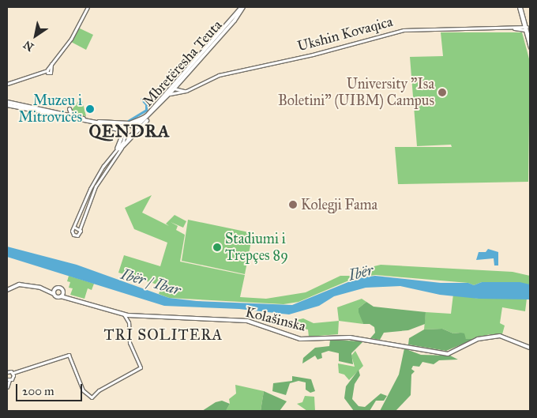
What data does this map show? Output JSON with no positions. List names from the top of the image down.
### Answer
{
  "streets": {
    "main road": ["Mbretëresha Teuta", "Kolašinska"],
    "street": ["Ukshin Kovaqica"]
  },
  "crossings": [
    ["Ukshin Kovaqica", "Mbretëresha Teuta"]
  ],
  "districts": ["QENDRA", "TRI SOLITERA"],
  "water": ["Ibër", "Ibër / Ibar"],
  "places": [
    "University \"Isa Boletini\" (UIBM) Campus",
    "Muzeu i Mitrovicës",
    "Kolegji Fama",
    "Stadiumi i Trepçes 89"
  ],
  "scale_bar": "200 m",
  "north": "bottom left"
}
